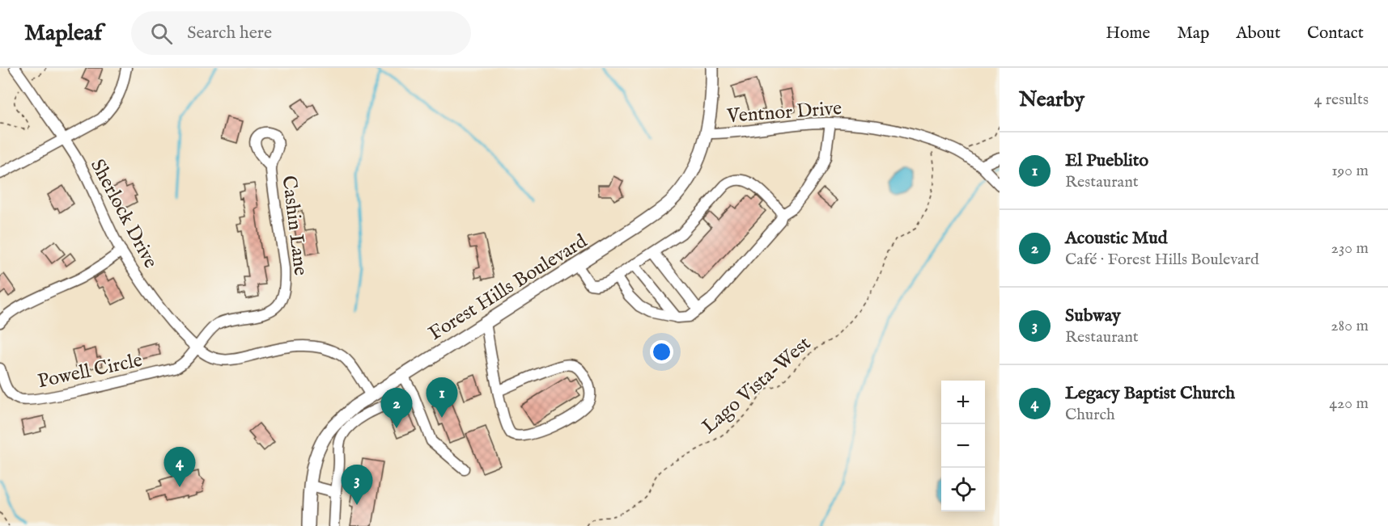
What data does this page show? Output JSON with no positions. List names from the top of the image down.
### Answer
{
  "streets": {
    "main road": ["Forest Hills Boulevard"],
    "street": [
      "Ventnor Drive",
      "Sherlock Drive",
      "Cashin Lane",
      "Powell Circle"
    ],
    "path": ["Lago Vista-West"]
  },
  "crossings": [
    ["Ventnor Drive", "Forest Hills Boulevard"],
    ["Sherlock Drive", "Cashin Lane"],
    ["Sherlock Drive", "Forest Hills Boulevard"],
    ["Sherlock Drive", "Powell Circle"],
    ["Cashin Lane", "Powell Circle"]
  ],
  "page": {
    "header": "Mapleaf",
    "search": "Search here",
    "nav": [
      "Home",
      "Map",
      "About",
      "Contact"
    ],
    "heading": ["Nearby", "4 results"],
    "list": [
      {
        "mark": "1",
        "name": "El Pueblito",
        "note": "Restaurant",
        "value": "190 m"
      },
      {
        "mark": "2",
        "name": "Acoustic Mud",
        "note": "Café · Forest Hills Boulevard",
        "value": "230 m"
      },
      {
        "mark": "3",
        "name": "Subway",
        "note": "Restaurant",
        "value": "280 m"
      },
      {
        "mark": "4",
        "name": "Legacy Baptist Church",
        "note": "Church",
        "value": "420 m"
      }
    ],
    "pins": [
      "1",
      "2",
      "4",
      "3"
    ],
    "map_buttons": ["+", "−"]
  }
}
